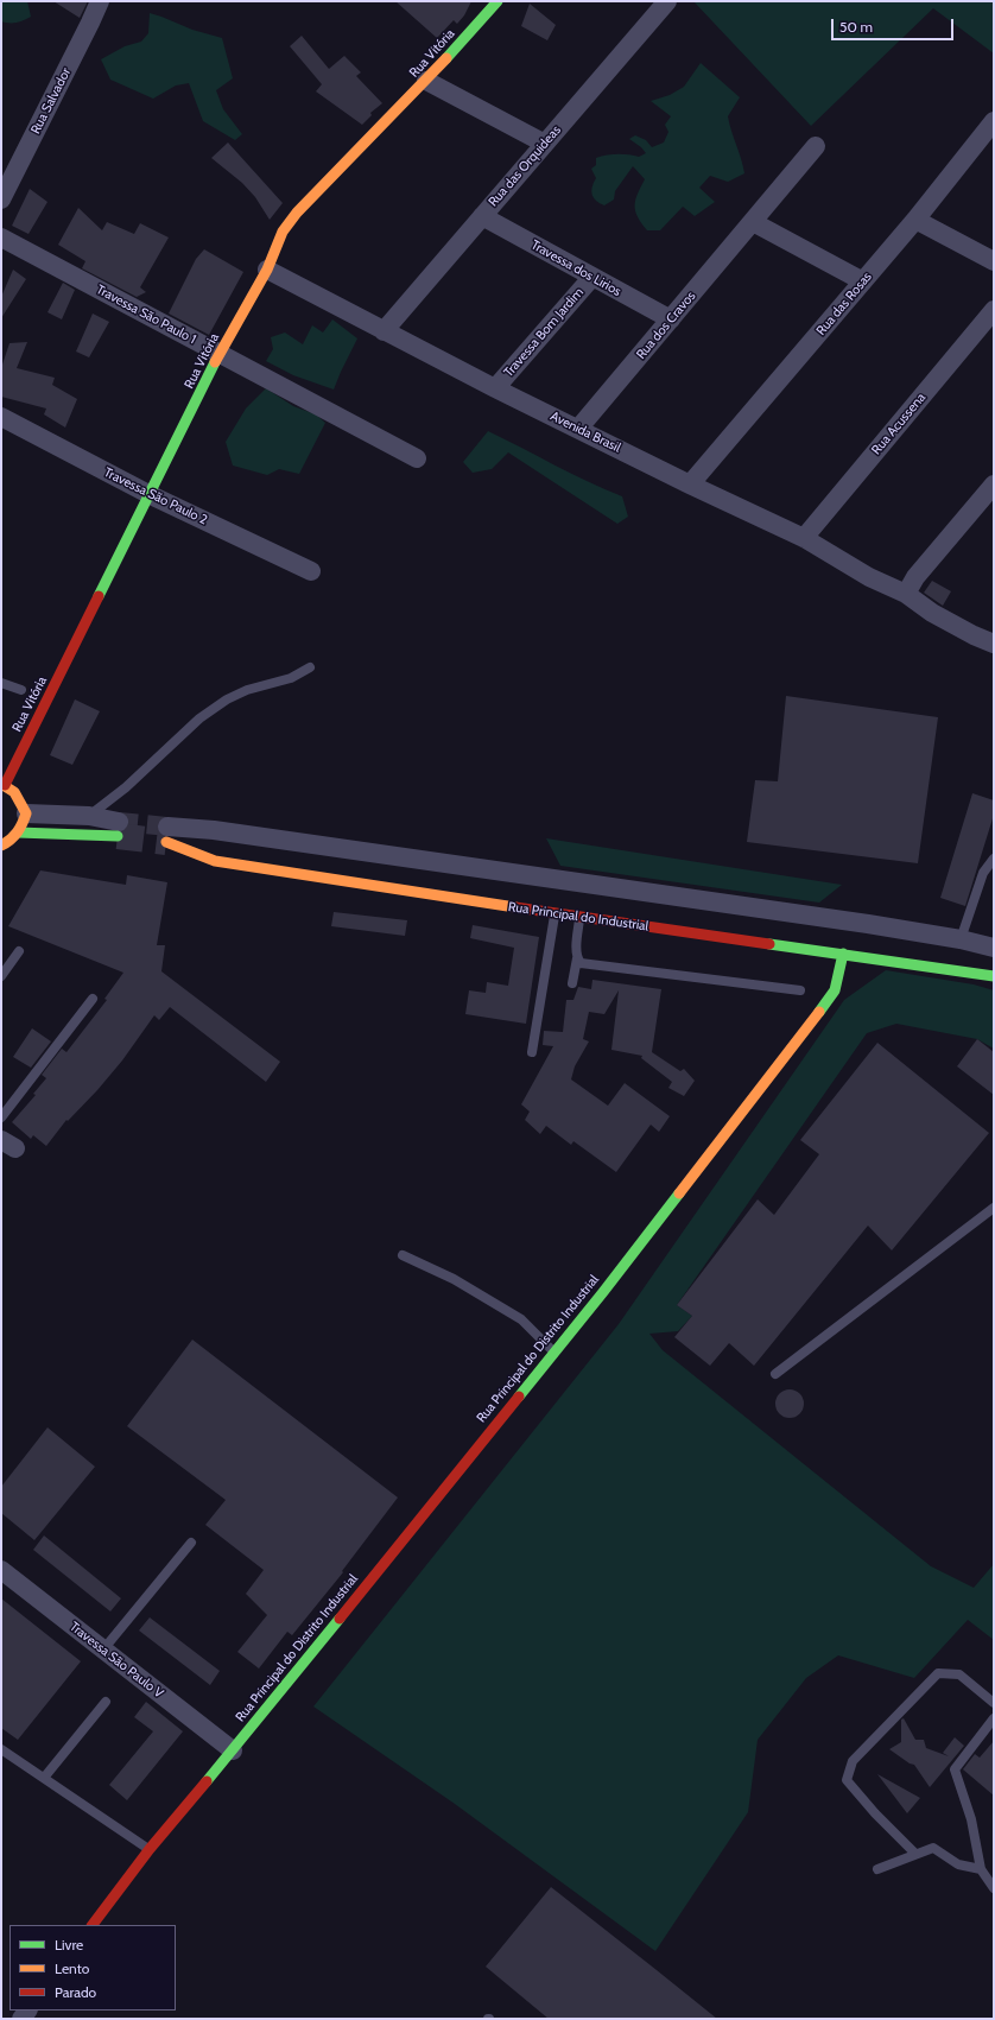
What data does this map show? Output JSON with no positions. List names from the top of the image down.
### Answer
{
  "streets": {
    "street": [
      "Rua Vitória",
      "Rua Salvador",
      "Rua das Orquideas",
      "Travessa dos Lirios",
      "Rua das Rosas",
      "Travessa São Paulo 1",
      "Rua dos Cravos",
      "Travessa Bom Jardim",
      "Rua Acussena",
      "Avenida Brasil",
      "Travessa São Paulo 2",
      "Rua Principal do Industrial",
      "Rua Principal do Distrito Industrial",
      "Travessa São Paulo V"
    ]
  },
  "crossings": [
    ["Rua Vitória", "Travessa São Paulo 1"],
    ["Rua Vitória", "Avenida Brasil"],
    ["Rua Vitória", "Travessa São Paulo 2"],
    ["Rua das Orquideas", "Travessa dos Lirios"],
    ["Rua das Orquideas", "Avenida Brasil"],
    ["Travessa dos Lirios", "Rua dos Cravos"],
    ["Travessa dos Lirios", "Travessa Bom Jardim"],
    ["Rua das Rosas", "Avenida Brasil"],
    ["Rua dos Cravos", "Avenida Brasil"],
    ["Travessa Bom Jardim", "Avenida Brasil"],
    ["Rua Acussena", "Avenida Brasil"],
    ["Rua Principal do Industrial", "Rua Principal do Distrito Industrial"],
    ["Rua Principal do Distrito Industrial", "Travessa São Paulo V"]
  ],
  "legend": ["Livre", "Lento", "Parado"],
  "scale_bar": "50 m"
}
